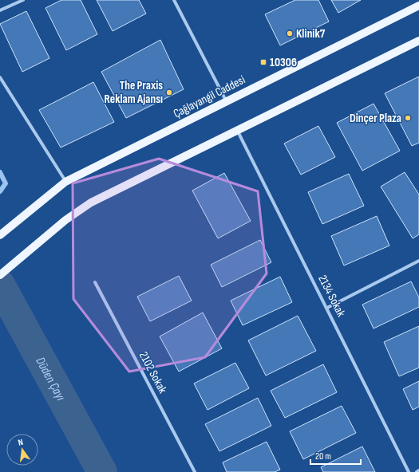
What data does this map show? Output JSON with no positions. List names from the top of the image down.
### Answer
{
  "streets": {
    "main road": ["Çağlayangil Caddesi"],
    "street": ["2134 Sokak", "2102 Sokak"]
  },
  "water": ["Düden Çayı"],
  "places": {
    "other": ["Klinik7", "The Praxis Reklam Ajansı", "Dinçer Plaza"],
    "transit": ["10306"]
  },
  "scale_bar": "20 m",
  "north": "top"
}
